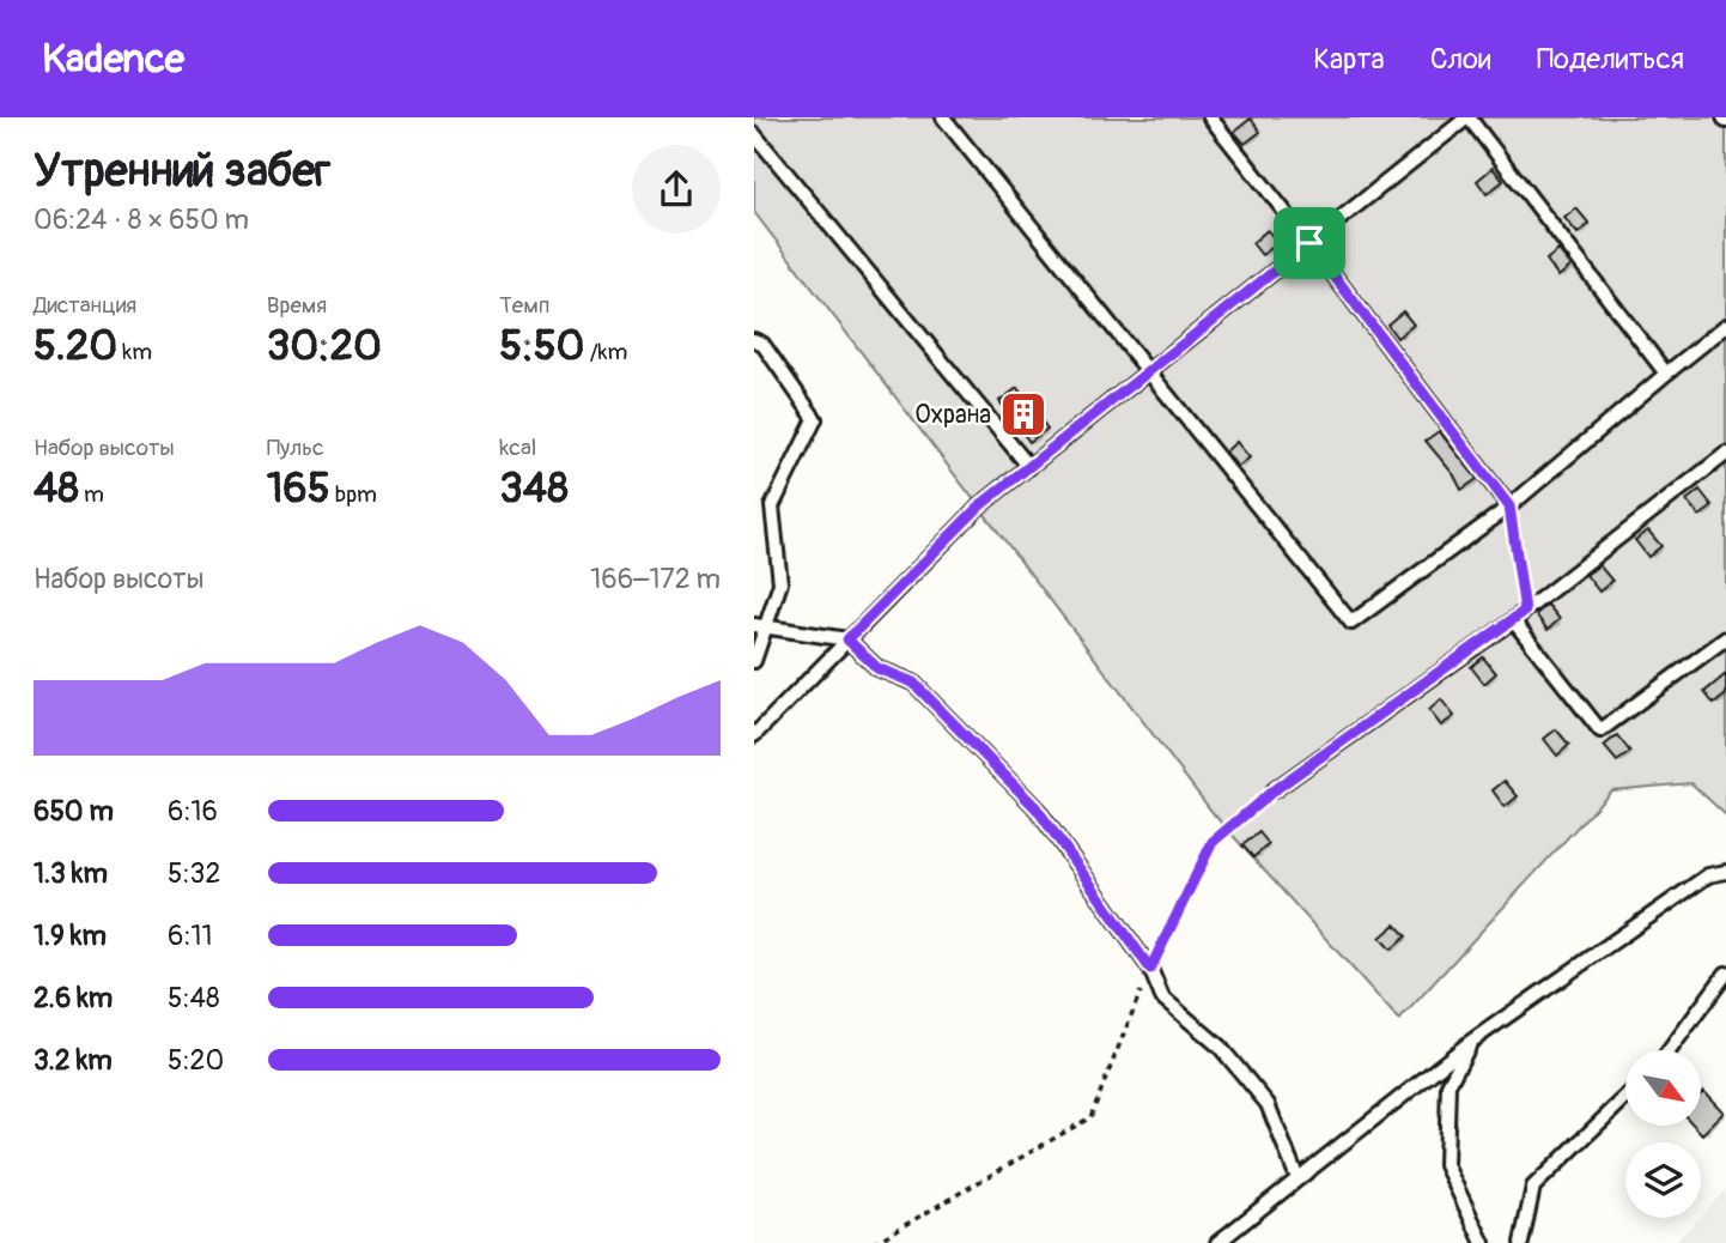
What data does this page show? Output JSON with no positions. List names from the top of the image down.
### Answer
{
  "places": {
    "building": ["Охрана"]
  },
  "north": "bottom right",
  "page": {
    "header": "Kadence",
    "nav": ["Карта", "Слои", "Поделиться"],
    "heading": ["Утренний забег", "06:24 · 8 × 650 m"],
    "stats": [
      ["Дистанция", "5.20 km"],
      ["Время", "30:20"],
      ["Темп", "5:50 /km"],
      ["Набор высоты", "48 m"],
      ["Пульс", "165 bpm"],
      ["kcal", "348"]
    ],
    "chart": ["Набор высоты", "166–172 m"],
    "list": [
      {
        "name": "650 m",
        "note": "6:16"
      },
      {
        "name": "1.3 km",
        "note": "5:32"
      },
      {
        "name": "1.9 km",
        "note": "6:11"
      },
      {
        "name": "2.6 km",
        "note": "5:48"
      },
      {
        "name": "3.2 km",
        "note": "5:20"
      }
    ]
  }
}
